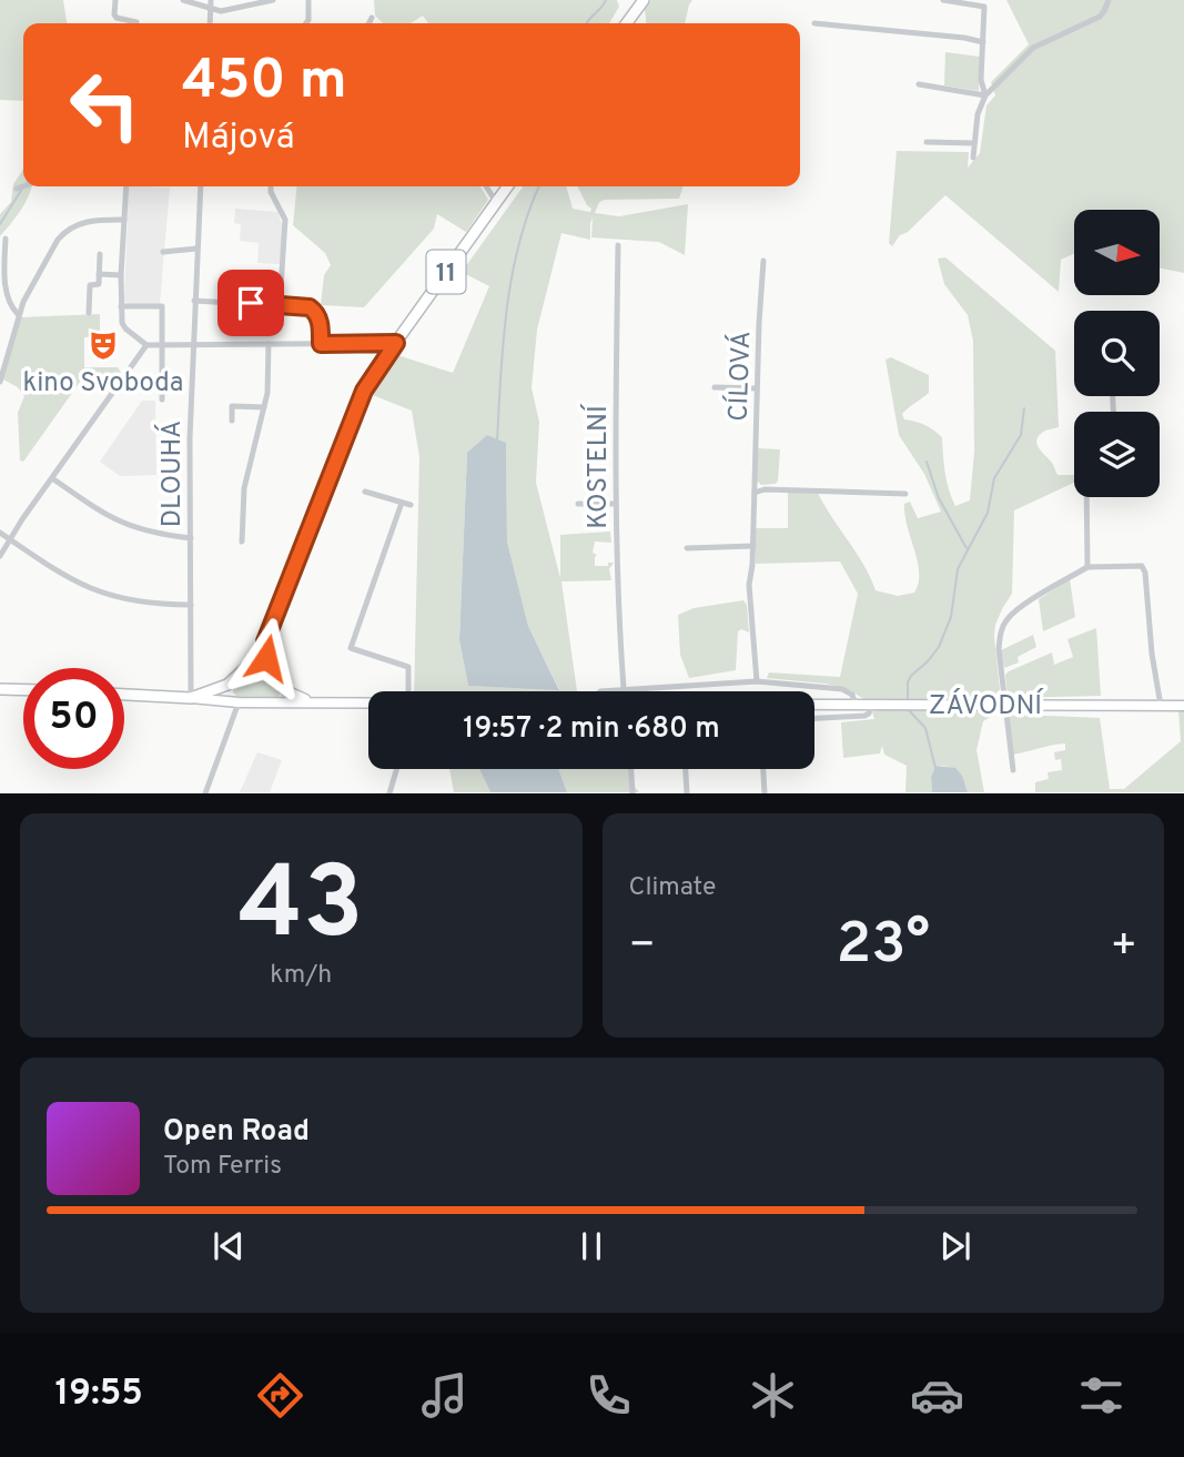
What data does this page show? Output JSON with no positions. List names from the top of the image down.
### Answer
{
  "streets": {
    "main road": ["11", "ZÁVODNÍ"],
    "street": ["CÍLOVÁ", "KOSTELNÍ", "DLOUHÁ"]
  },
  "crossings": [
    ["11", "DLOUHÁ"],
    ["11", "ZÁVODNÍ"],
    ["CÍLOVÁ", "ZÁVODNÍ"],
    ["KOSTELNÍ", "ZÁVODNÍ"],
    ["DLOUHÁ", "ZÁVODNÍ"]
  ],
  "places": {
    "theatre": ["kino Svoboda"]
  },
  "north": "right",
  "page": {
    "turn": ["450 m", "Májová"],
    "limit": "50",
    "trip": "19:57 · 2 min · 680 m",
    "tile": [
      ["43", "km/h"],
      "Climate"
    ],
    "heat": ["−", "23°", "+"],
    "song": ["Open Road", "Tom Ferris"],
    "tabs": "19:55"
  }
}
